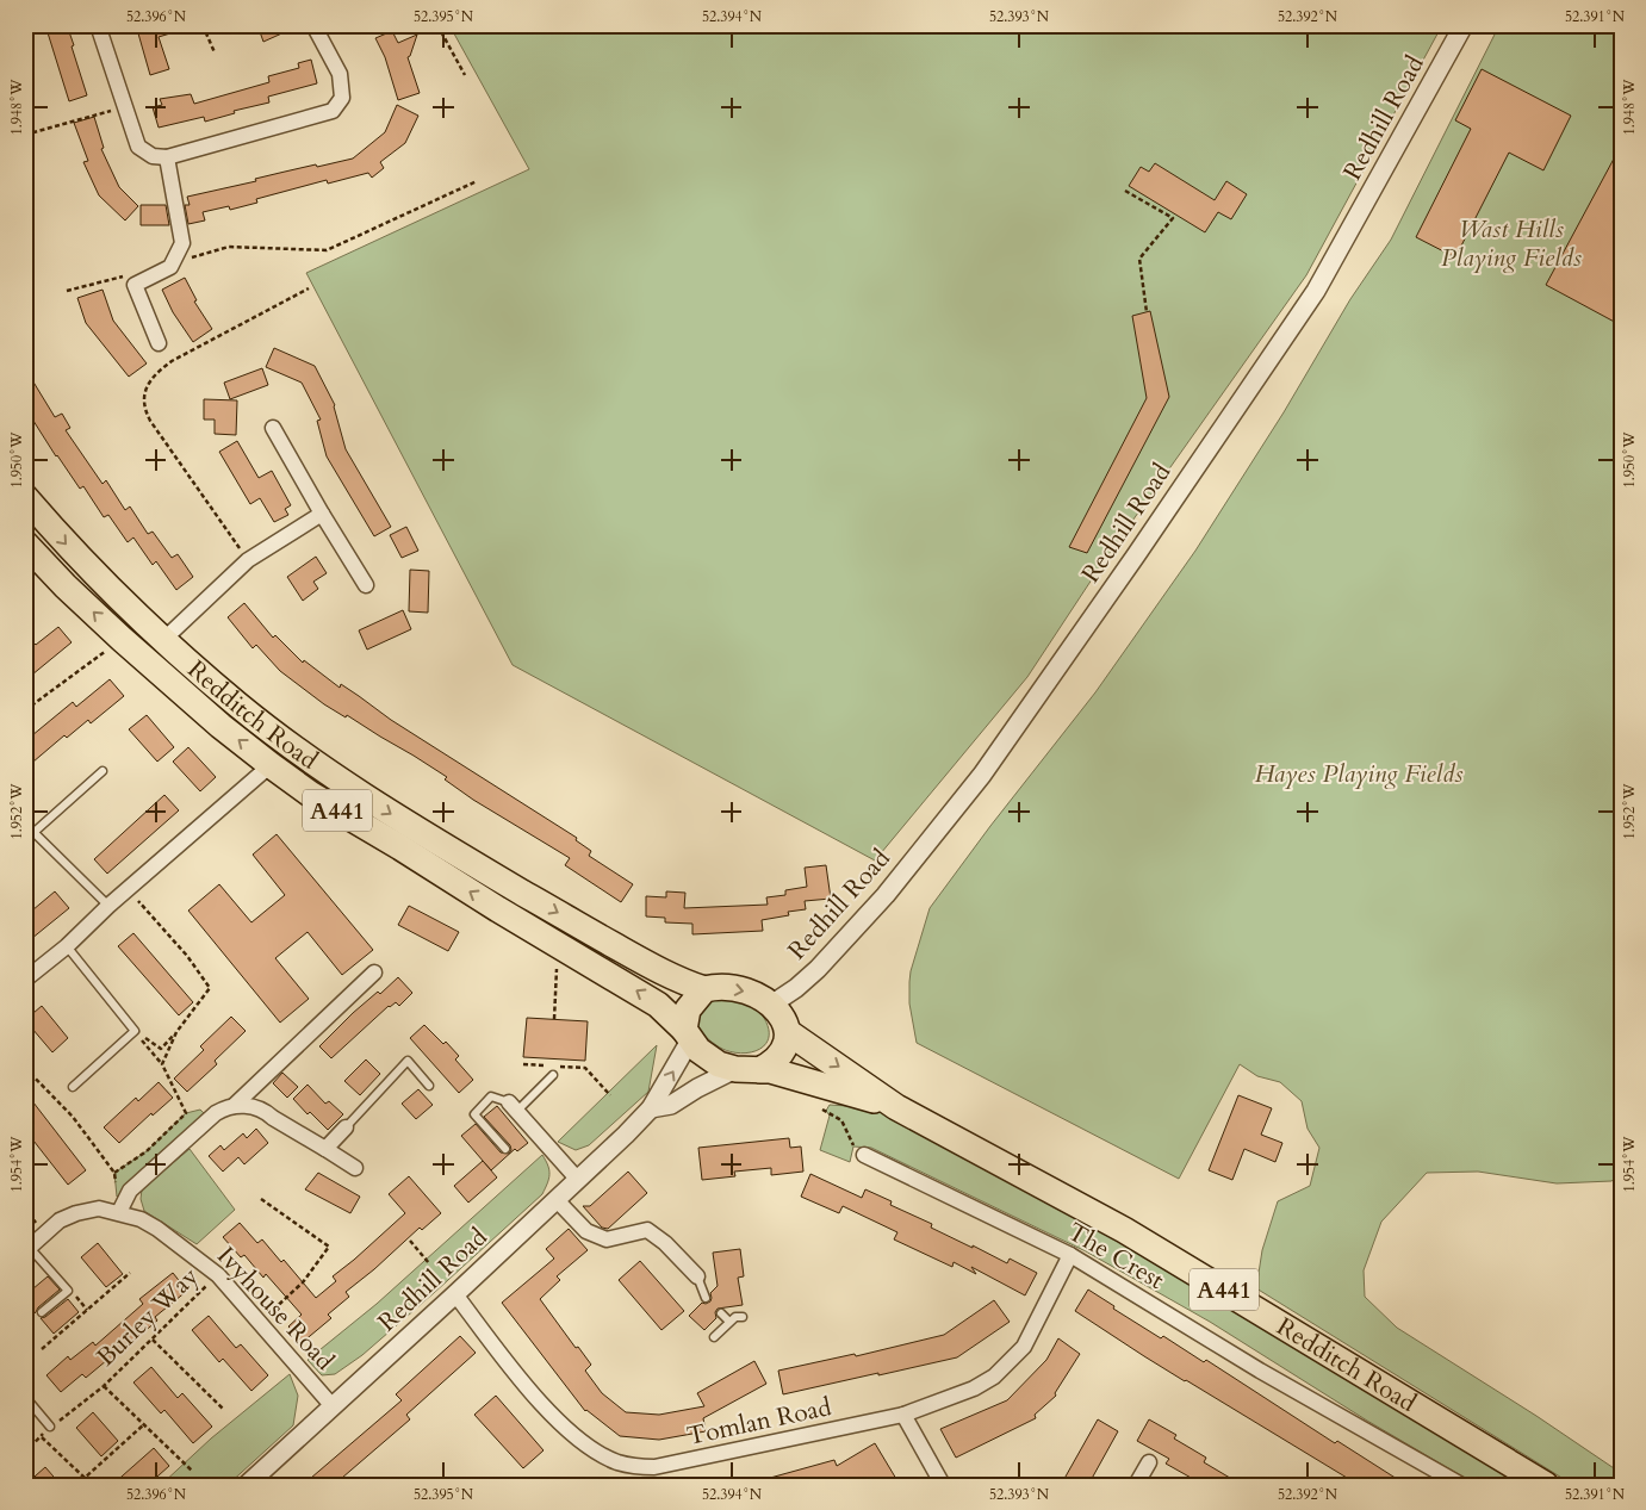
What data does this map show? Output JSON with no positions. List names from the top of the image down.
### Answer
{
  "streets": {
    "highway": ["Redditch Road", "A441"],
    "street": [
      "Redhill Road",
      "The Crest",
      "Ivyhouse Road",
      "Tomlan Road"
    ],
    "path": ["Burley Way"]
  },
  "crossings": [
    ["Redhill Road", "Redditch Road"],
    ["Redhill Road", "A441"],
    ["Redhill Road", "Ivyhouse Road"],
    ["Redhill Road", "Tomlan Road"],
    ["Redditch Road", "A441"],
    ["The Crest", "Tomlan Road"],
    ["Ivyhouse Road", "Burley Way"]
  ],
  "parks": ["Wast Hills Playing Fields", "Hayes Playing Fields"],
  "coordinates": [
    "52.396°N",
    "52.395°N",
    "52.394°N",
    "52.393°N",
    "52.392°N",
    "52.391°N",
    "1.948°W",
    "1.950°W",
    "1.952°W",
    "1.954°W"
  ]
}
